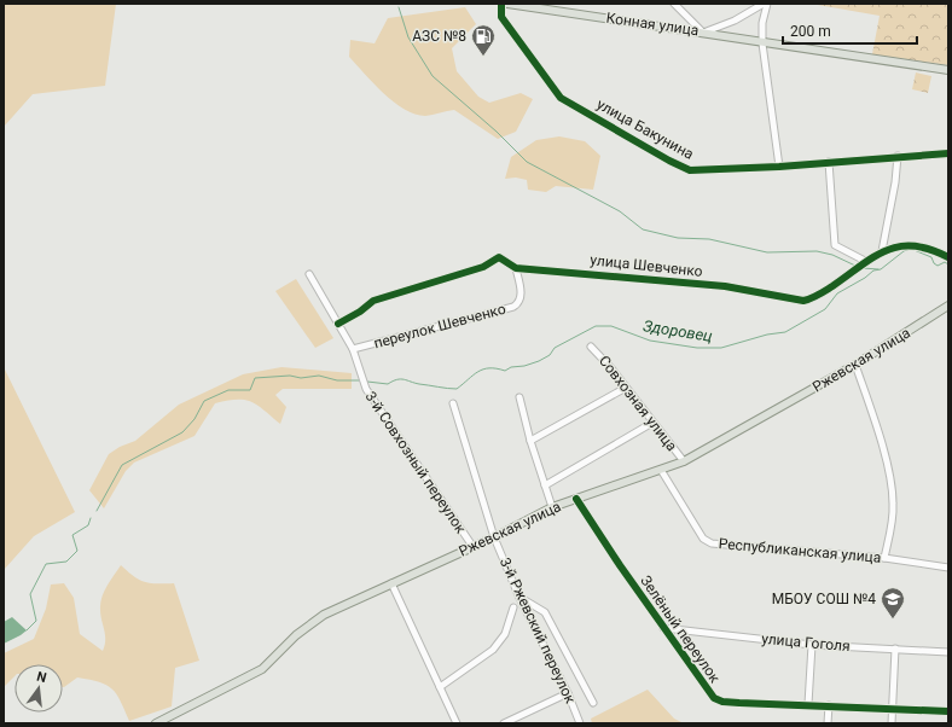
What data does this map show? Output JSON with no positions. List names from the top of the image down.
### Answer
{
  "streets": {
    "main road": ["Конная улица", "Ржевская улица"],
    "street": [
      "улица Бакунина",
      "улица Шевченко",
      "переулок Шевченко",
      "Совхозная улица",
      "3-й Совхозный переулок",
      "Республиканская улица",
      "Зелёный переулок",
      "3-й Ржевский переулок",
      "улица Гоголя"
    ]
  },
  "crossings": [
    ["улица Шевченко", "переулок Шевченко"],
    ["улица Шевченко", "3-й Совхозный переулок"],
    ["переулок Шевченко", "3-й Совхозный переулок"],
    ["Ржевская улица", "Совхозная улица"],
    ["Ржевская улица", "3-й Совхозный переулок"],
    ["Ржевская улица", "Республиканская улица"],
    ["Ржевская улица", "Зелёный переулок"],
    ["Ржевская улица", "3-й Ржевский переулок"],
    ["3-й Совхозный переулок", "3-й Ржевский переулок"],
    ["Зелёный переулок", "улица Гоголя"]
  ],
  "water": ["Здоровец"],
  "places": {
    "fuel station": ["АЗС №8"],
    "school or university": ["МБОУ СОШ №4"]
  },
  "scale_bar": "200 m",
  "north": "top"
}
